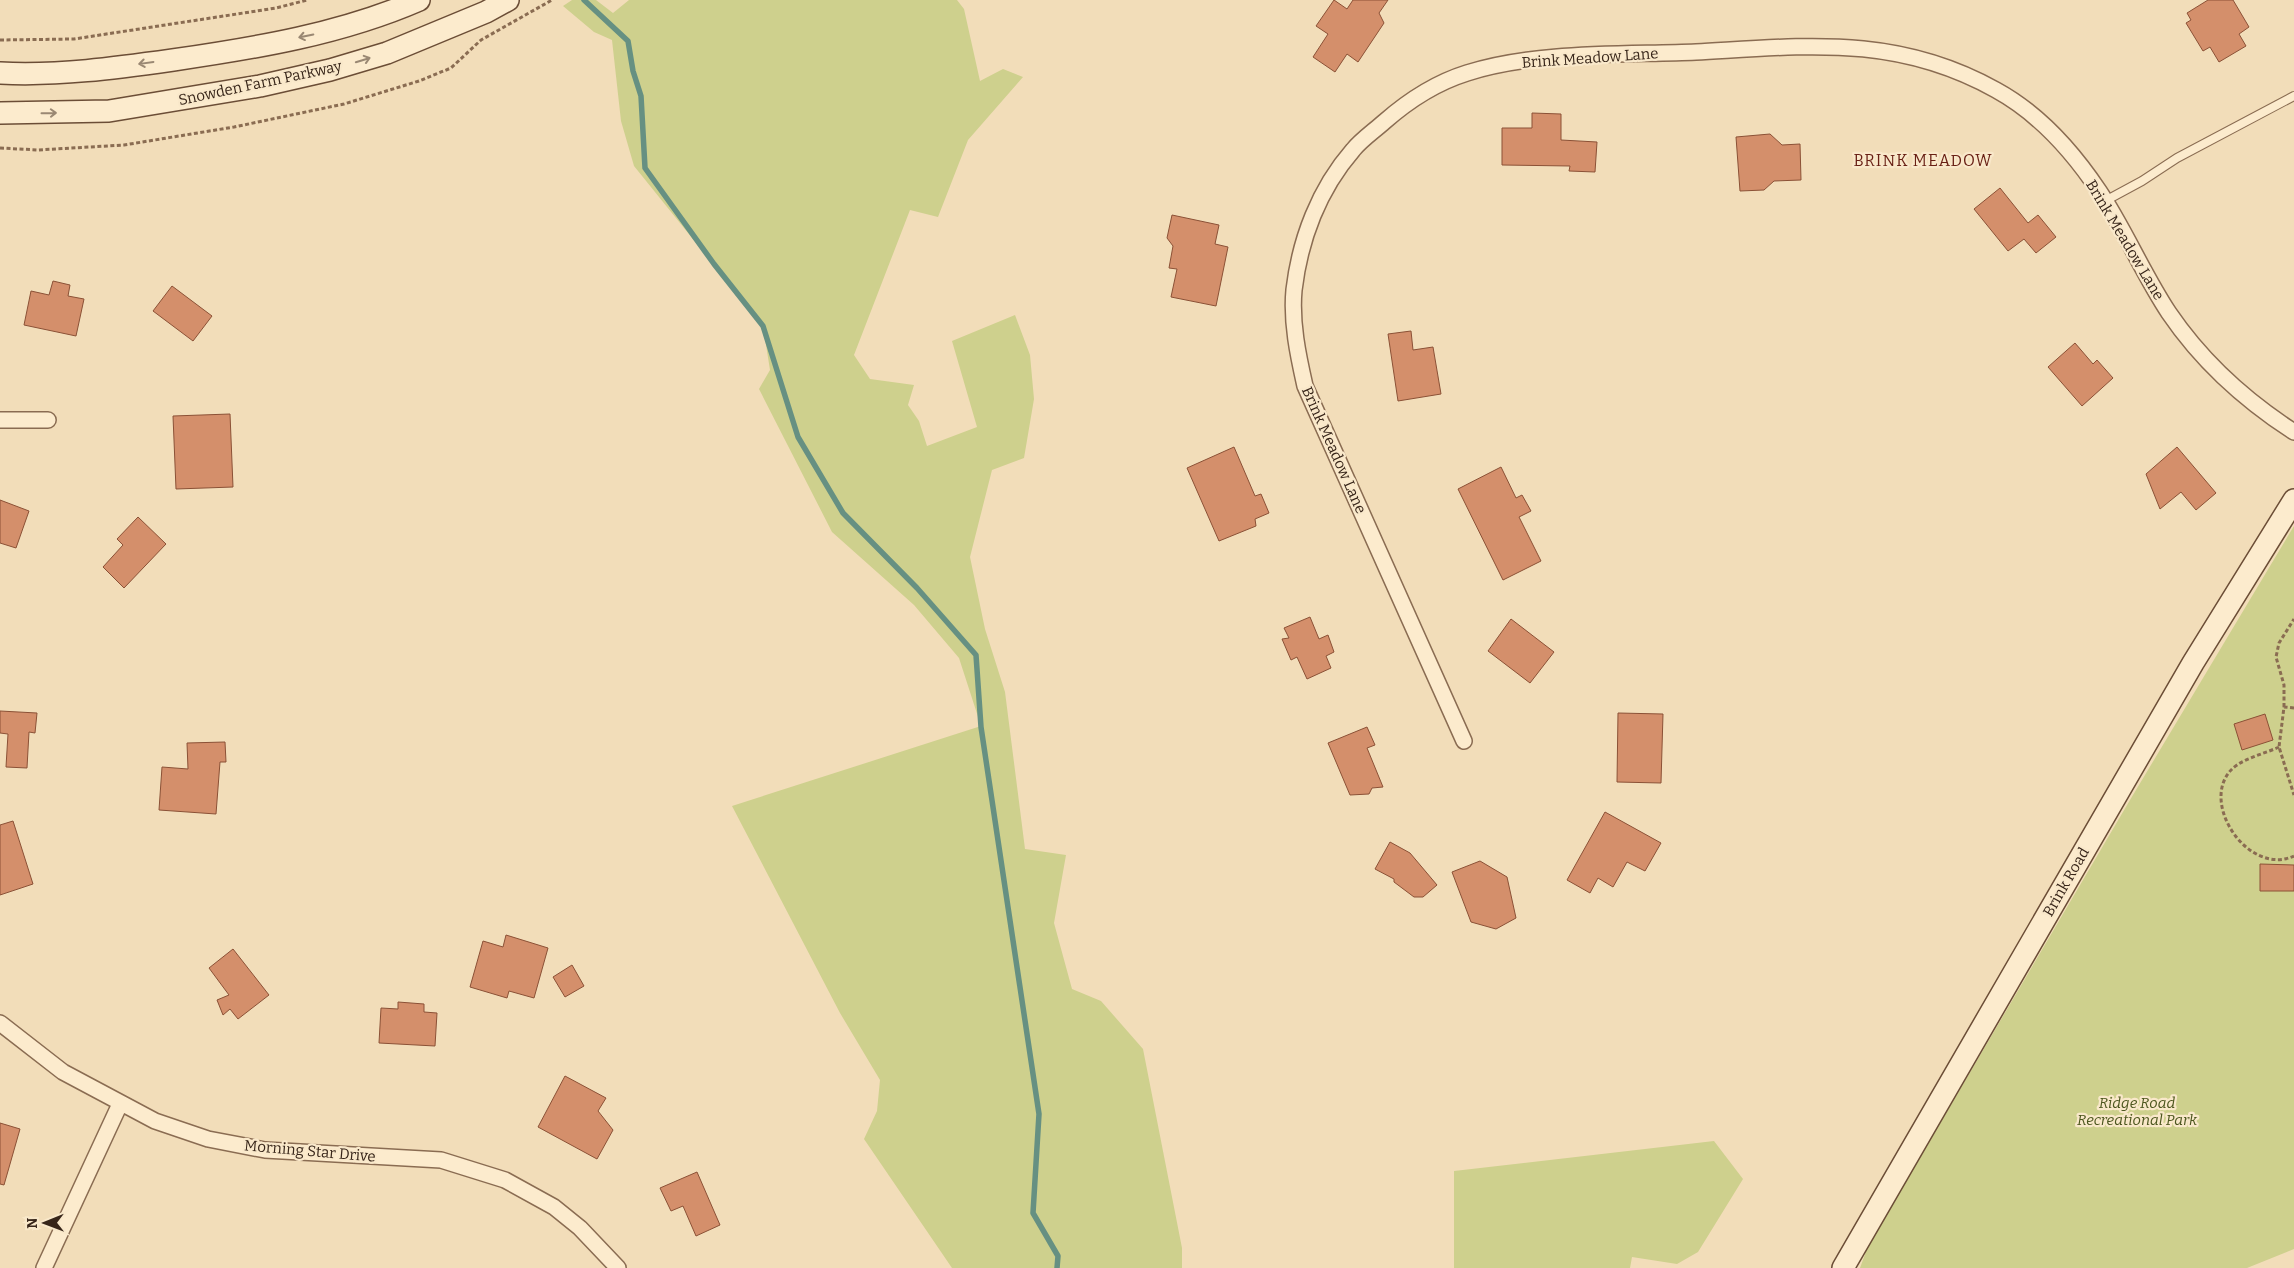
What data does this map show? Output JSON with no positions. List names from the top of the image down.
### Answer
{
  "streets": {
    "main road": ["Snowden Farm Parkway", "Brink Road"],
    "street": ["Brink Meadow Lane", "Morning Star Drive"]
  },
  "districts": ["BRINK MEADOW"],
  "parks": ["Ridge Road Recreational Park"],
  "north": "left"
}
